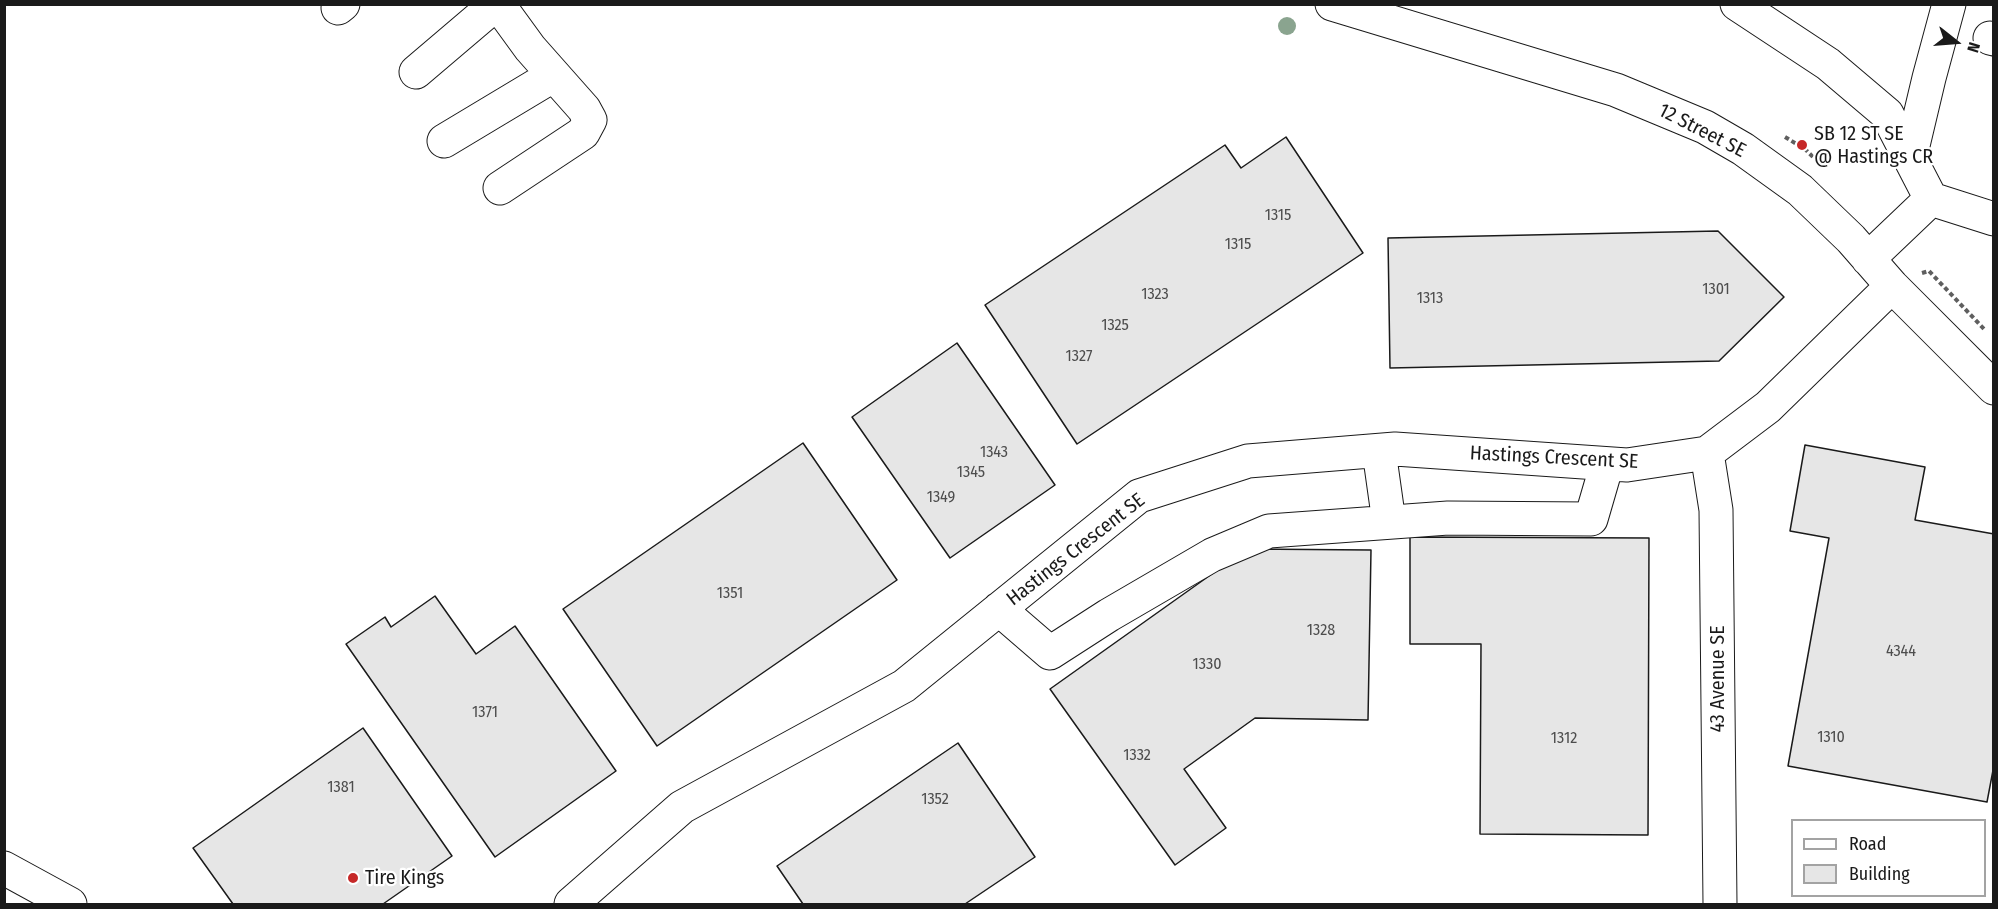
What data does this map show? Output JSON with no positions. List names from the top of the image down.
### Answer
{
  "streets": {
    "street": ["12 Street SE", "Hastings Crescent SE", "43 Avenue SE"]
  },
  "crossings": [
    ["12 Street SE", "Hastings Crescent SE"],
    ["Hastings Crescent SE", "43 Avenue SE"]
  ],
  "places": ["SB 12 ST SE @ Hastings CR", "Tire Kings"],
  "house_numbers": [
    "1315",
    "1315",
    "1301",
    "1323",
    "1313",
    "1325",
    "1327",
    "1343",
    "1345",
    "1349",
    "1351",
    "1328",
    "4344",
    "1330",
    "1371",
    "1310",
    "1312",
    "1332",
    "1381",
    "1352"
  ],
  "legend": ["Road", "Building"],
  "north": "right"
}
